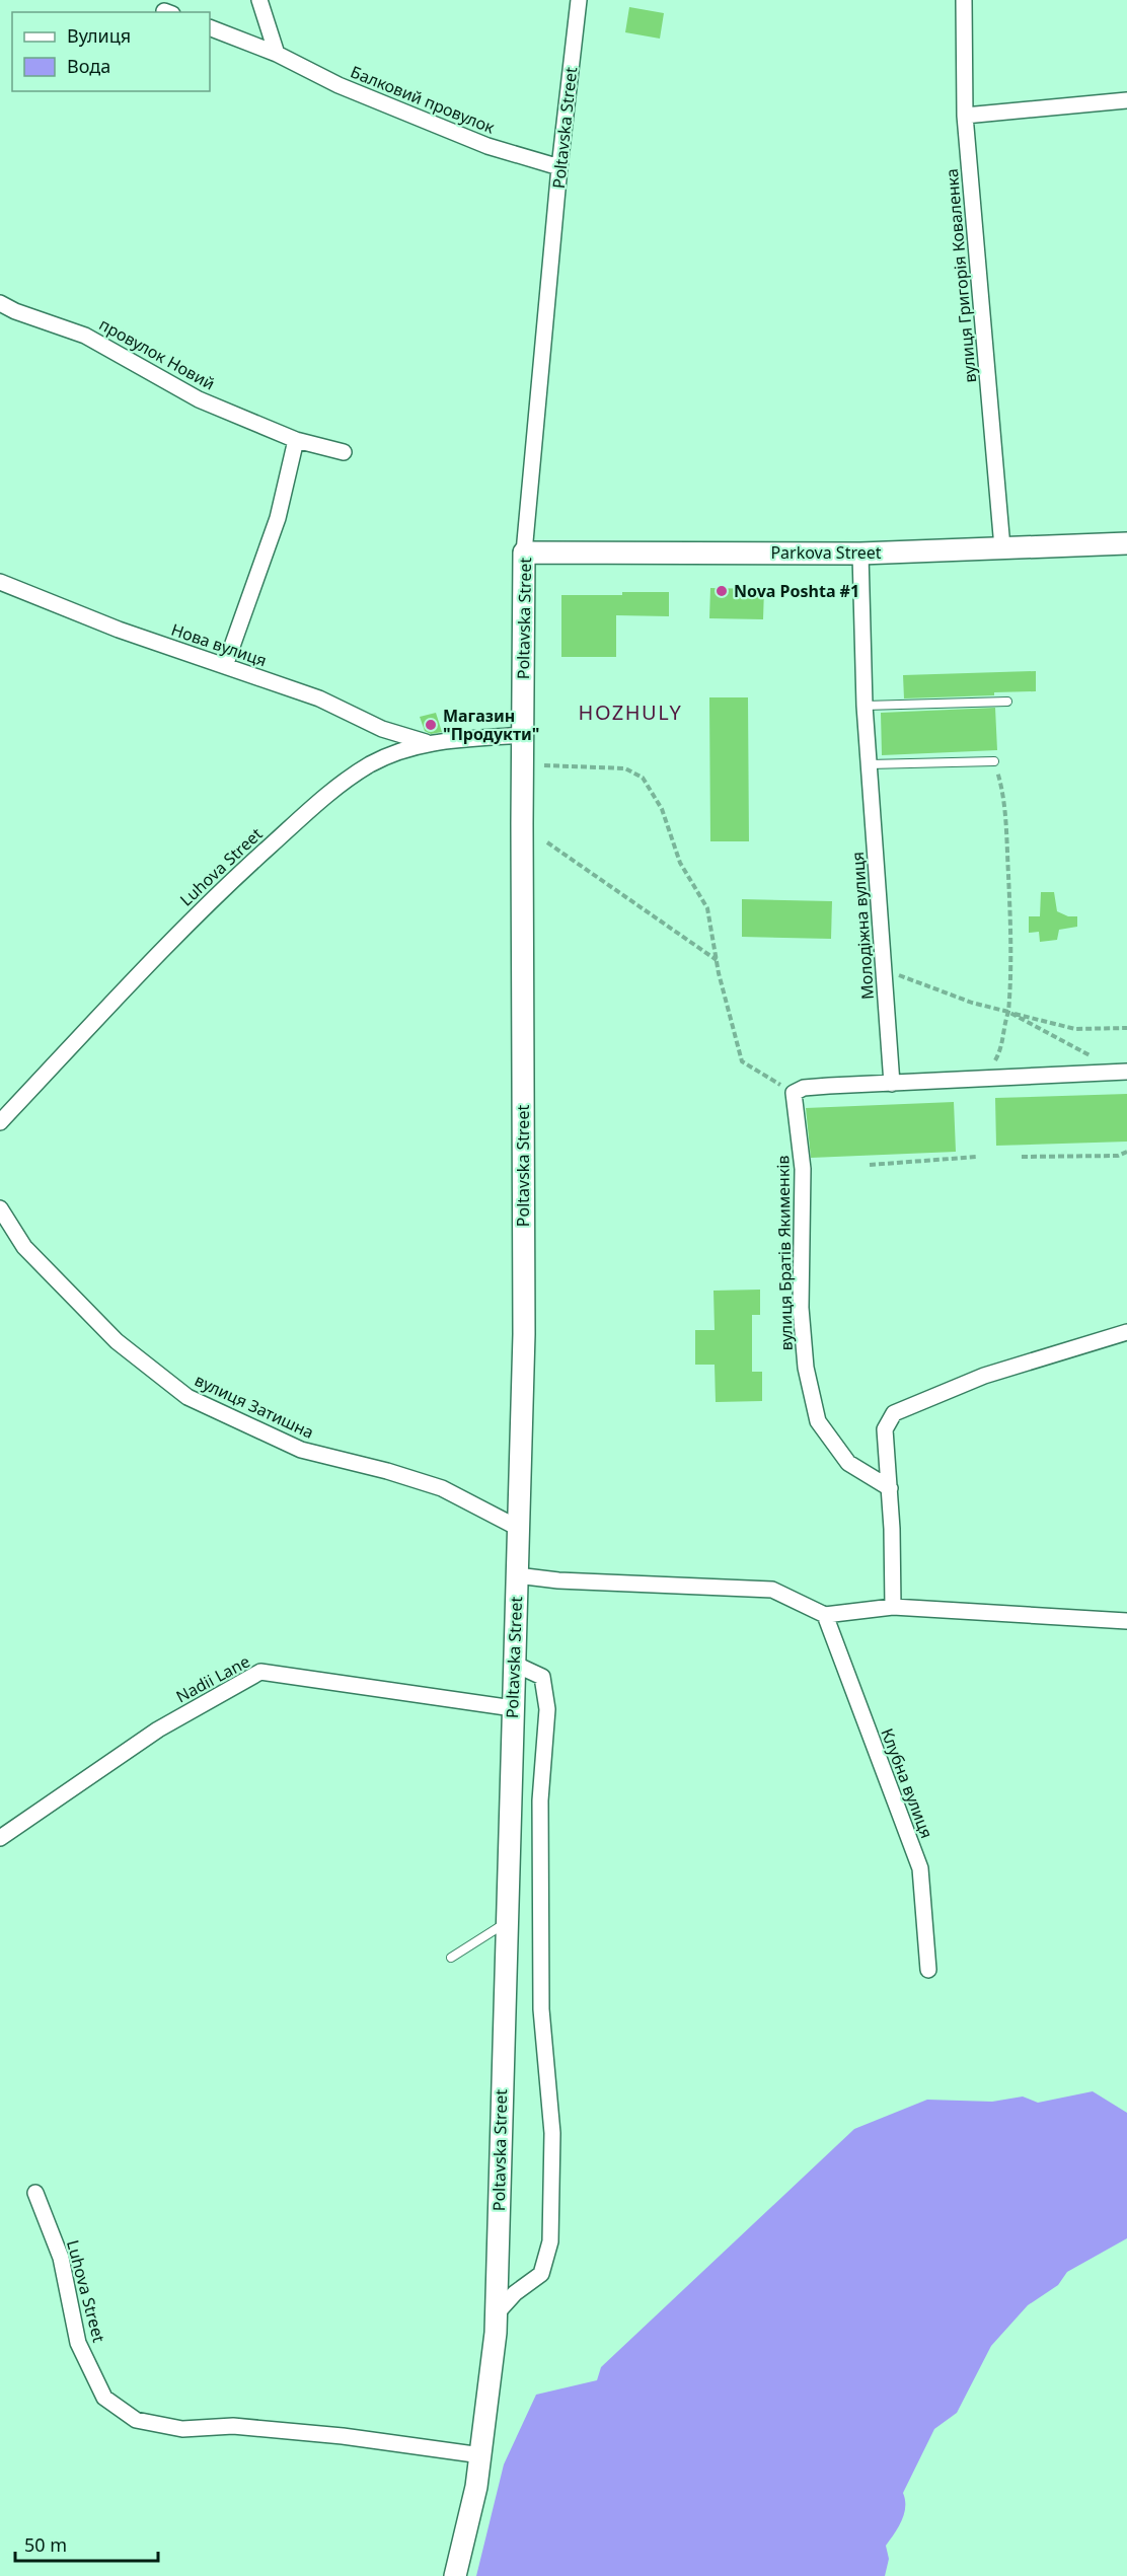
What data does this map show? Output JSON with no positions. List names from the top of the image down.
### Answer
{
  "streets": {
    "street": [
      "Балковий провулок",
      "Poltavska Street",
      "вулиця Григорія Коваленка",
      "провулок Новий",
      "Parkova Street",
      "Нова вулиця",
      "Luhova Street",
      "Молодіжна вулиця",
      "вулиця Братів Якименків",
      "вулиця Затишна",
      "Nadii Lane",
      "Клубна вулиця"
    ]
  },
  "crossings": [
    ["Балковий провулок", "Poltavska Street"],
    ["Poltavska Street", "Parkova Street"],
    ["Poltavska Street", "Luhova Street"],
    ["Poltavska Street", "вулиця Затишна"],
    ["Poltavska Street", "Nadii Lane"],
    ["вулиця Григорія Коваленка", "Parkova Street"],
    ["Parkova Street", "Молодіжна вулиця"],
    ["Нова вулиця", "Luhova Street"]
  ],
  "districts": ["HOZHULY"],
  "places": ["Nova Poshta #1", "Магазин \"Продукти\""],
  "legend": ["Вулиця", "Вода"],
  "scale_bar": "50 m"
}
